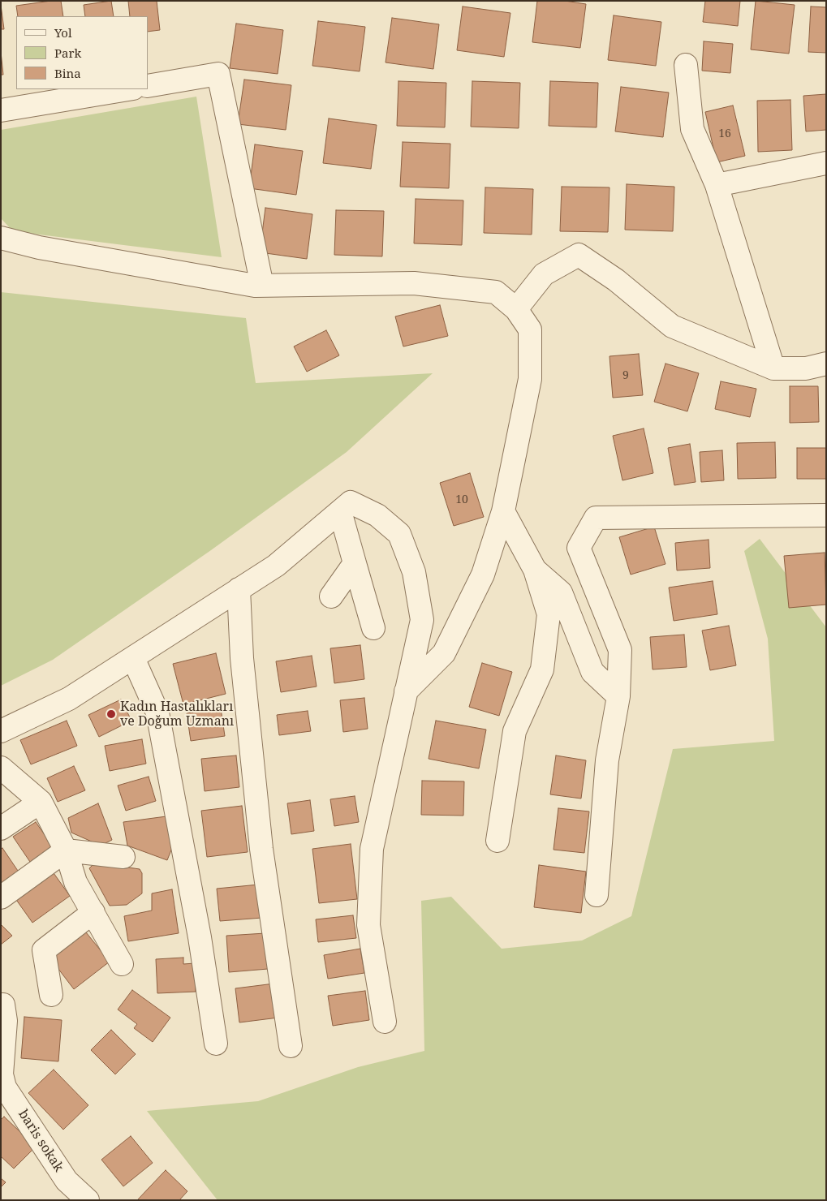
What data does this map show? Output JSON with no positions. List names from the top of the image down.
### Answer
{
  "streets": {
    "street": ["baris sokak"]
  },
  "places": ["Kadın Hastalıkları ve Doğum Uzmanı"],
  "house_numbers": ["16", "9", "10"],
  "legend": ["Yol", "Park", "Bina"]
}
